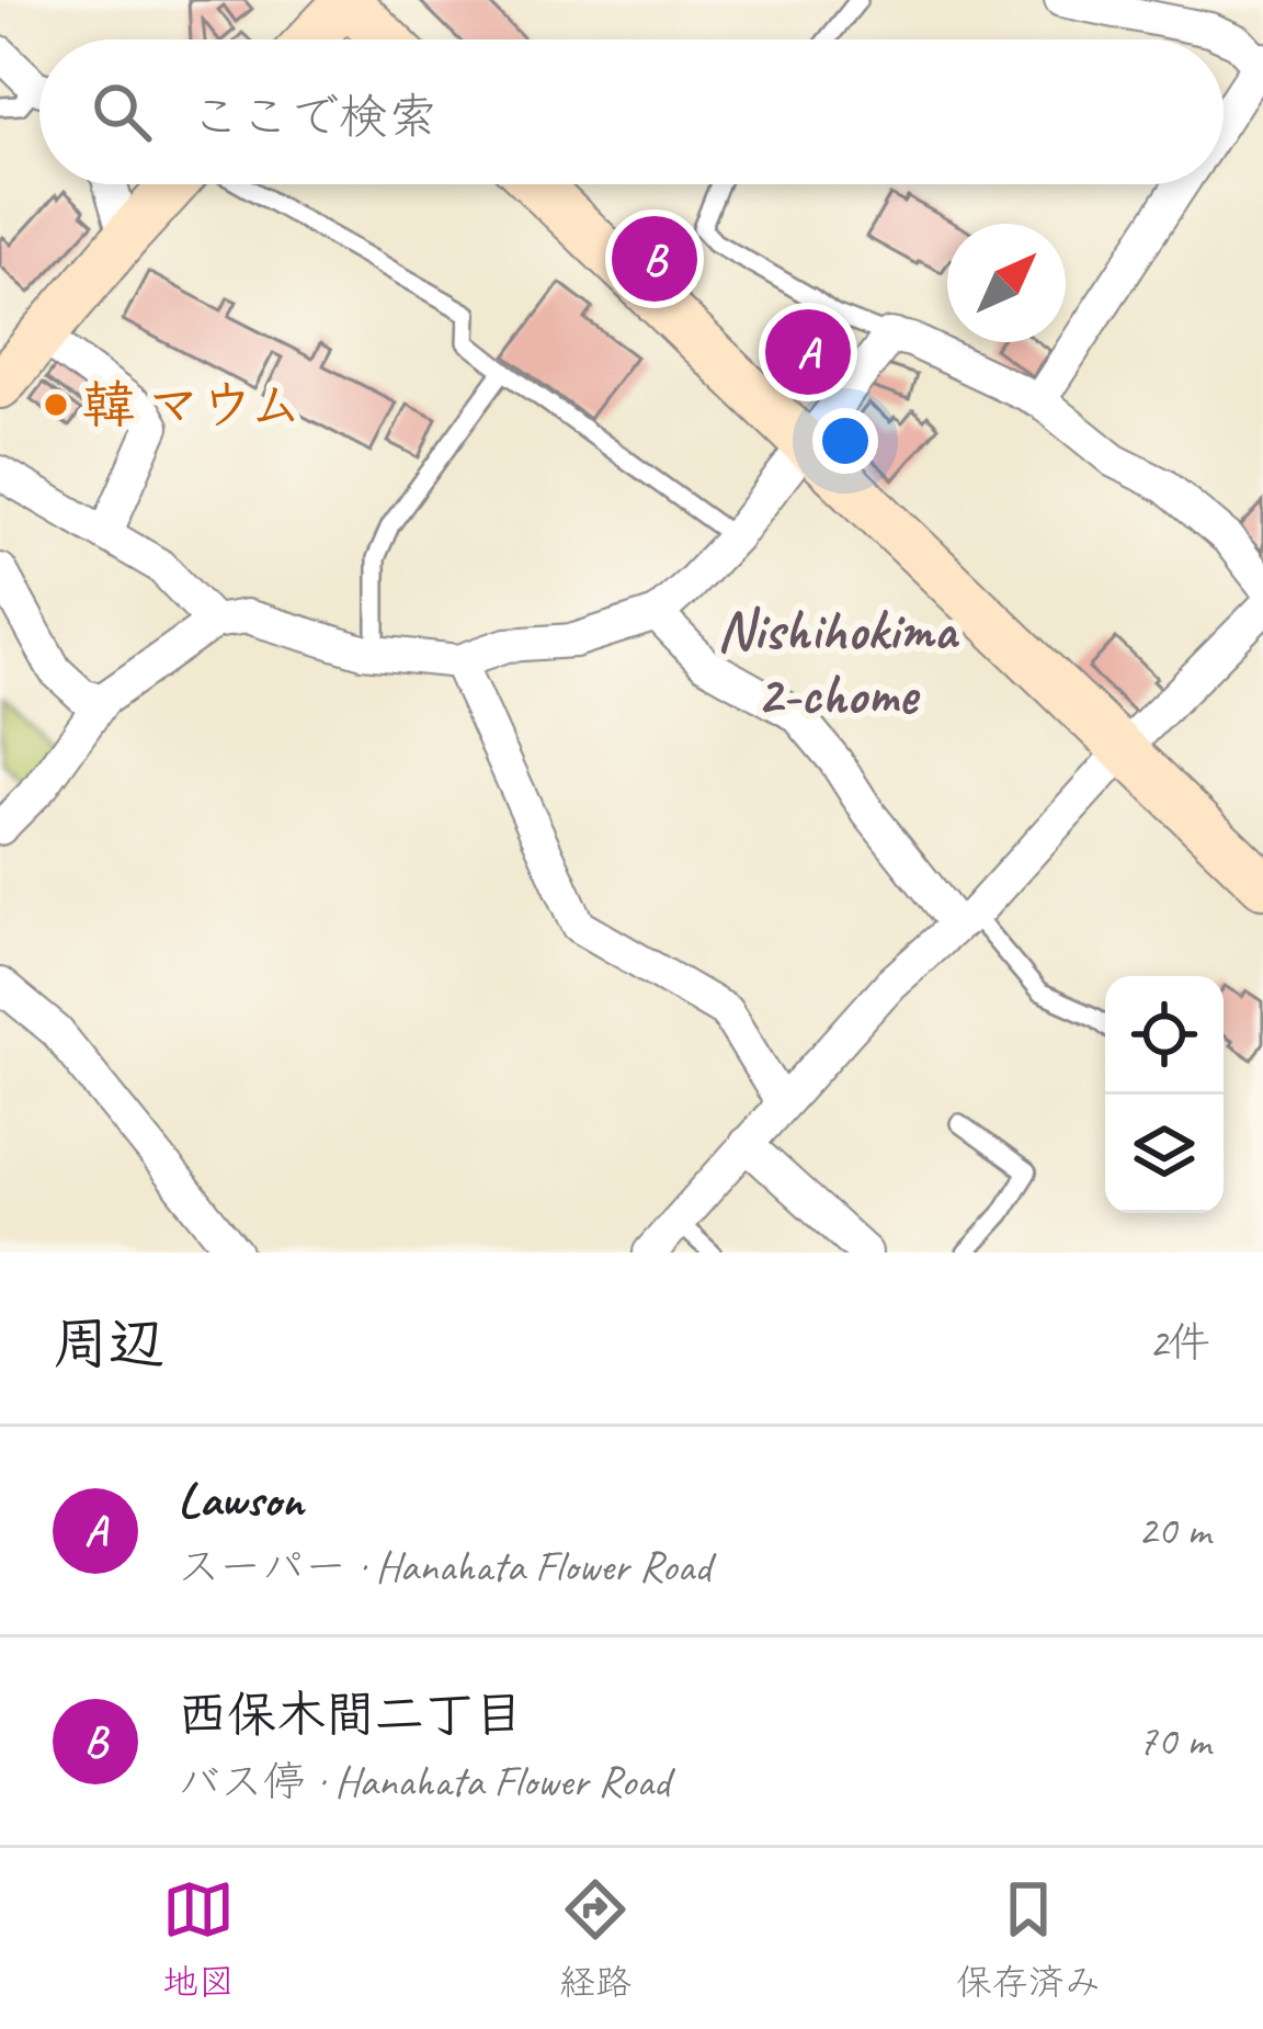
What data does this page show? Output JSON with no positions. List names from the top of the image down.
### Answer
{
  "districts": ["Nishihokima 2-chome"],
  "places": ["韓 マウム"],
  "north": "top right",
  "page": {
    "search": "ここで検索",
    "pins": ["B", "A"],
    "heading": ["周辺", "2件"],
    "list": [
      {
        "mark": "A",
        "name": "Lawson",
        "note": "スーパー · Hanahata Flower Road",
        "value": "20 m"
      },
      {
        "mark": "B",
        "name": "西保木間二丁目",
        "note": "バス停 · Hanahata Flower Road",
        "value": "70 m"
      }
    ],
    "nav": ["地図", "経路", "保存済み"]
  }
}
